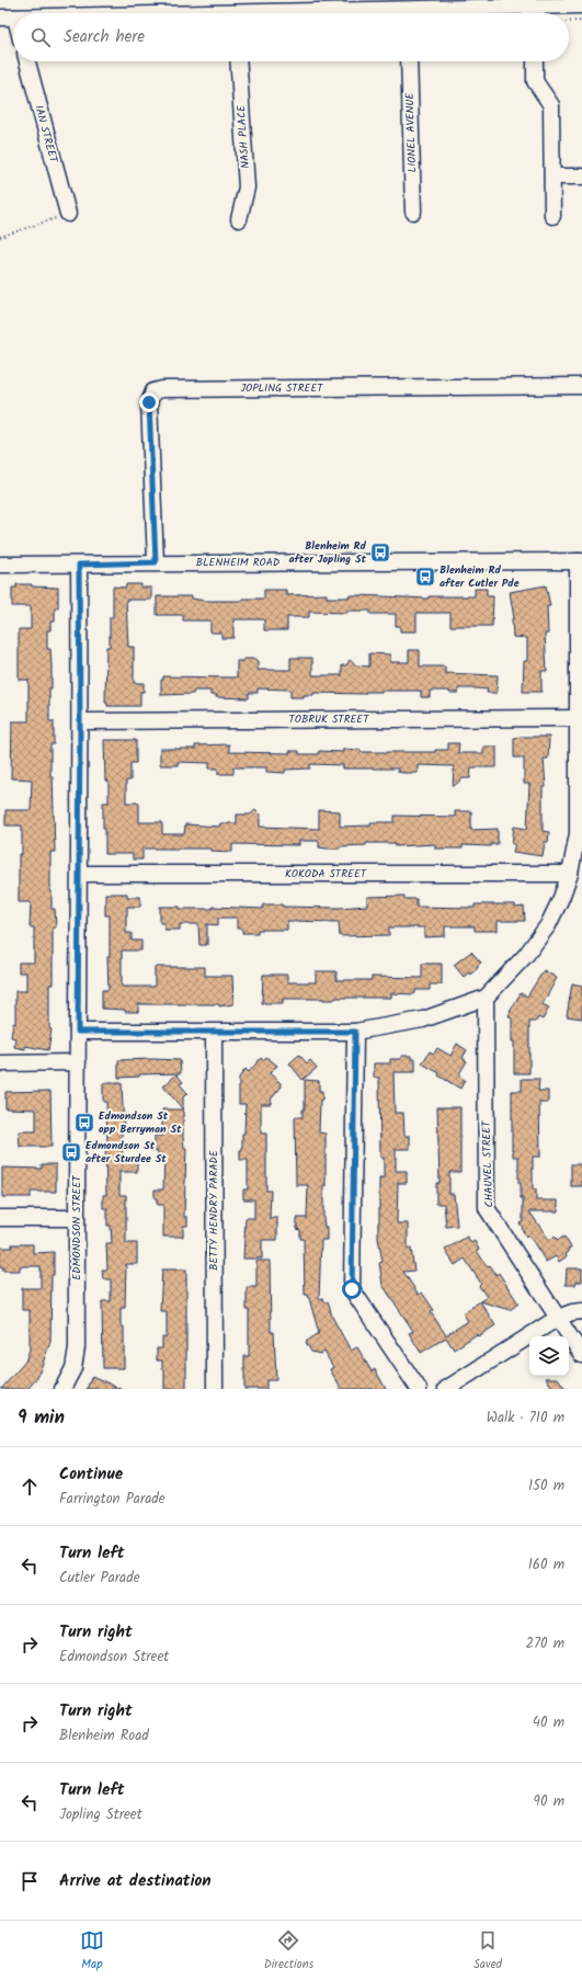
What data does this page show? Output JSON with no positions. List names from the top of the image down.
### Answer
{
  "streets": {
    "street": [
      "LIONEL AVENUE",
      "IAN STREET",
      "NASH PLACE",
      "JOPLING STREET",
      "BLENHEIM ROAD",
      "TOBRUK STREET",
      "KOKODA STREET",
      "CHAUVEL STREET",
      "BETTY HENDRY PARADE",
      "EDMONDSON STREET"
    ]
  },
  "crossings": [
    ["JOPLING STREET", "BLENHEIM ROAD"],
    ["BLENHEIM ROAD", "EDMONDSON STREET"],
    ["TOBRUK STREET", "EDMONDSON STREET"],
    ["KOKODA STREET", "EDMONDSON STREET"]
  ],
  "places": {
    "bus stop": [
      "Blenheim Rd after Jopling St",
      "Blenheim Rd after Cutler Pde",
      "Edmondson St opp Berryman St",
      "Edmondson St after Sturdee St"
    ]
  },
  "page": {
    "search": "Search here",
    "heading": ["9 min", "Walk · 710 m"],
    "list": [
      ["Continue", "Farrington Parade", "150 m"],
      ["Turn left", "Cutler Parade", "160 m"],
      ["Turn right", "Edmondson Street", "270 m"],
      ["Turn right", "Blenheim Road", "40 m"],
      ["Turn left", "Jopling Street", "90 m"],
      "Arrive at destination"
    ],
    "nav": ["Map", "Directions", "Saved"]
  }
}
